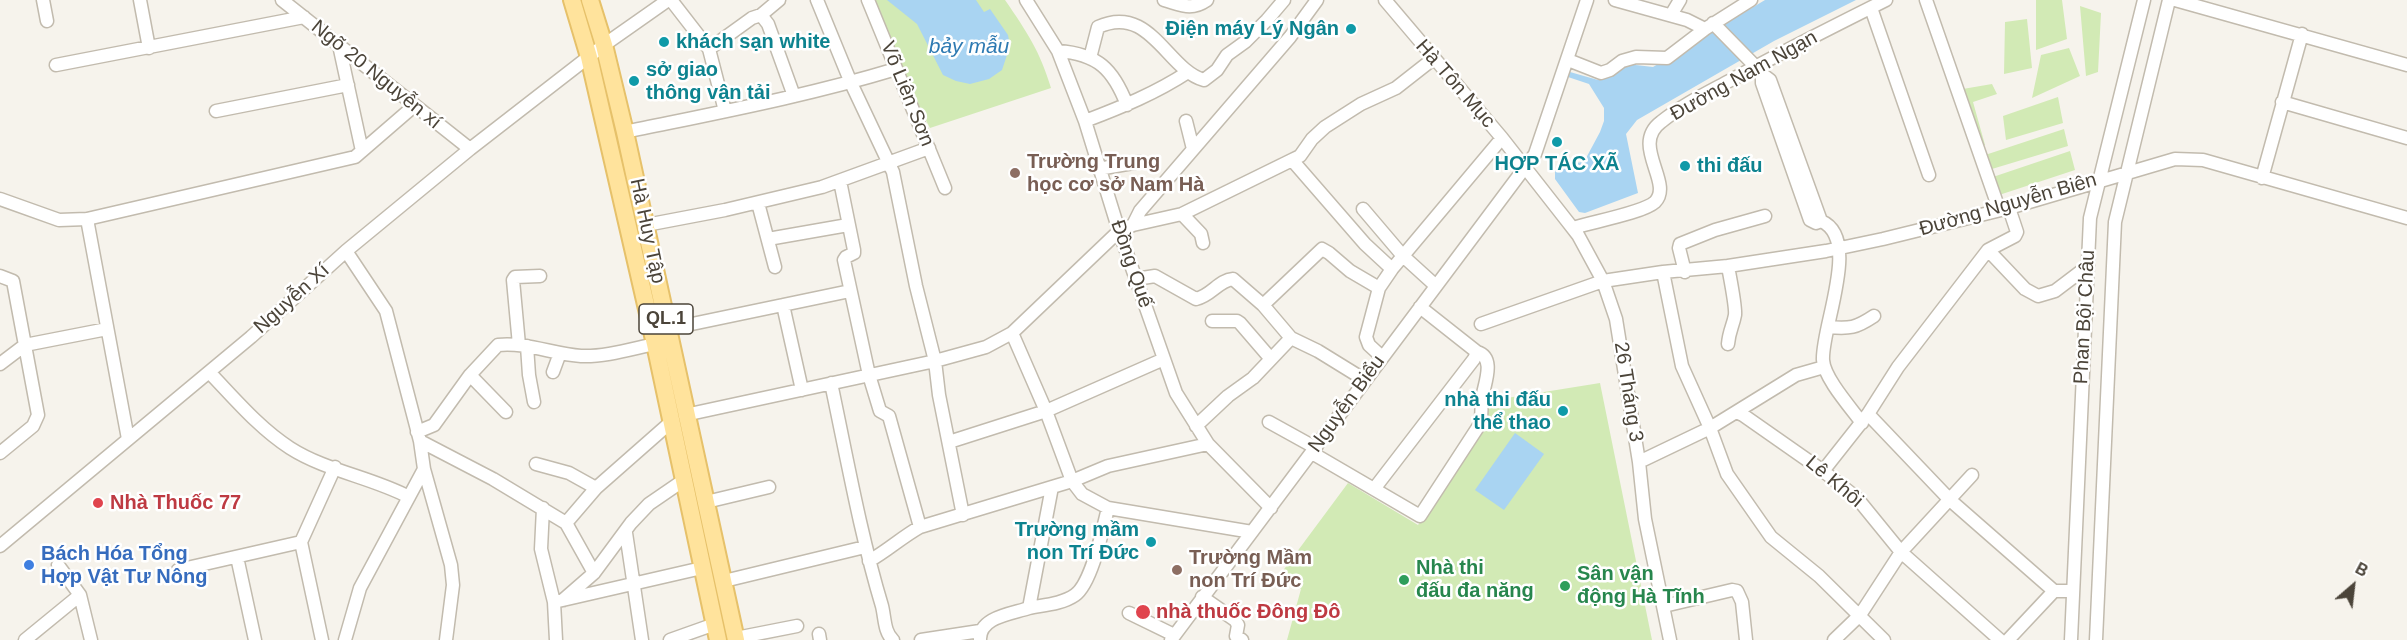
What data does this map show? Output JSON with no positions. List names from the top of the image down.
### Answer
{
  "streets": {
    "main road": ["Hà Huy Tập", "QL.1"],
    "street": [
      "Ngõ 20 Nguyễn xí",
      "Đường Nam Ngạn",
      "Hà Tôn Mục",
      "Võ Liên Sơn",
      "Đường Nguyễn Biên",
      "Đồng Quế",
      "Nguyễn Xí",
      "Phan Bội Châu",
      "26 Tháng 3",
      "Nguyễn Biểu",
      "Lê Khôi"
    ]
  },
  "crossings": [
    ["Ngõ 20 Nguyễn xí", "Nguyễn Xí"],
    ["Đường Nam Ngạn", "26 Tháng 3"],
    ["Hà Tôn Mục", "26 Tháng 3"],
    ["Hà Tôn Mục", "Nguyễn Biểu"],
    ["Đường Nguyễn Biên", "Phan Bội Châu"],
    ["Đường Nguyễn Biên", "26 Tháng 3"],
    ["Hà Huy Tập", "Nguyễn Xí"],
    ["Đồng Quế", "Nguyễn Biểu"],
    ["26 Tháng 3", "Nguyễn Biểu"]
  ],
  "water": ["bảy mẫu"],
  "places": [
    "Điện máy Lý Ngân",
    "khách sạn white",
    "sở giao thông vận tải",
    "HỢP TÁC XÃ",
    "thi đấu",
    "Trường Trung học cơ sở Nam Hà",
    "nhà thi đấu thể thao",
    "Nhà Thuốc 77",
    "Trường mầm non Trí Đức",
    "Bách Hóa Tổng Hợp Vật Tư Nông",
    "Trường Mầm non Trí Đức",
    "Nhà thi đấu đa năng",
    "Sân vận động Hà Tĩnh",
    "nhà thuốc Đông Đô"
  ],
  "north": "top right"
}
